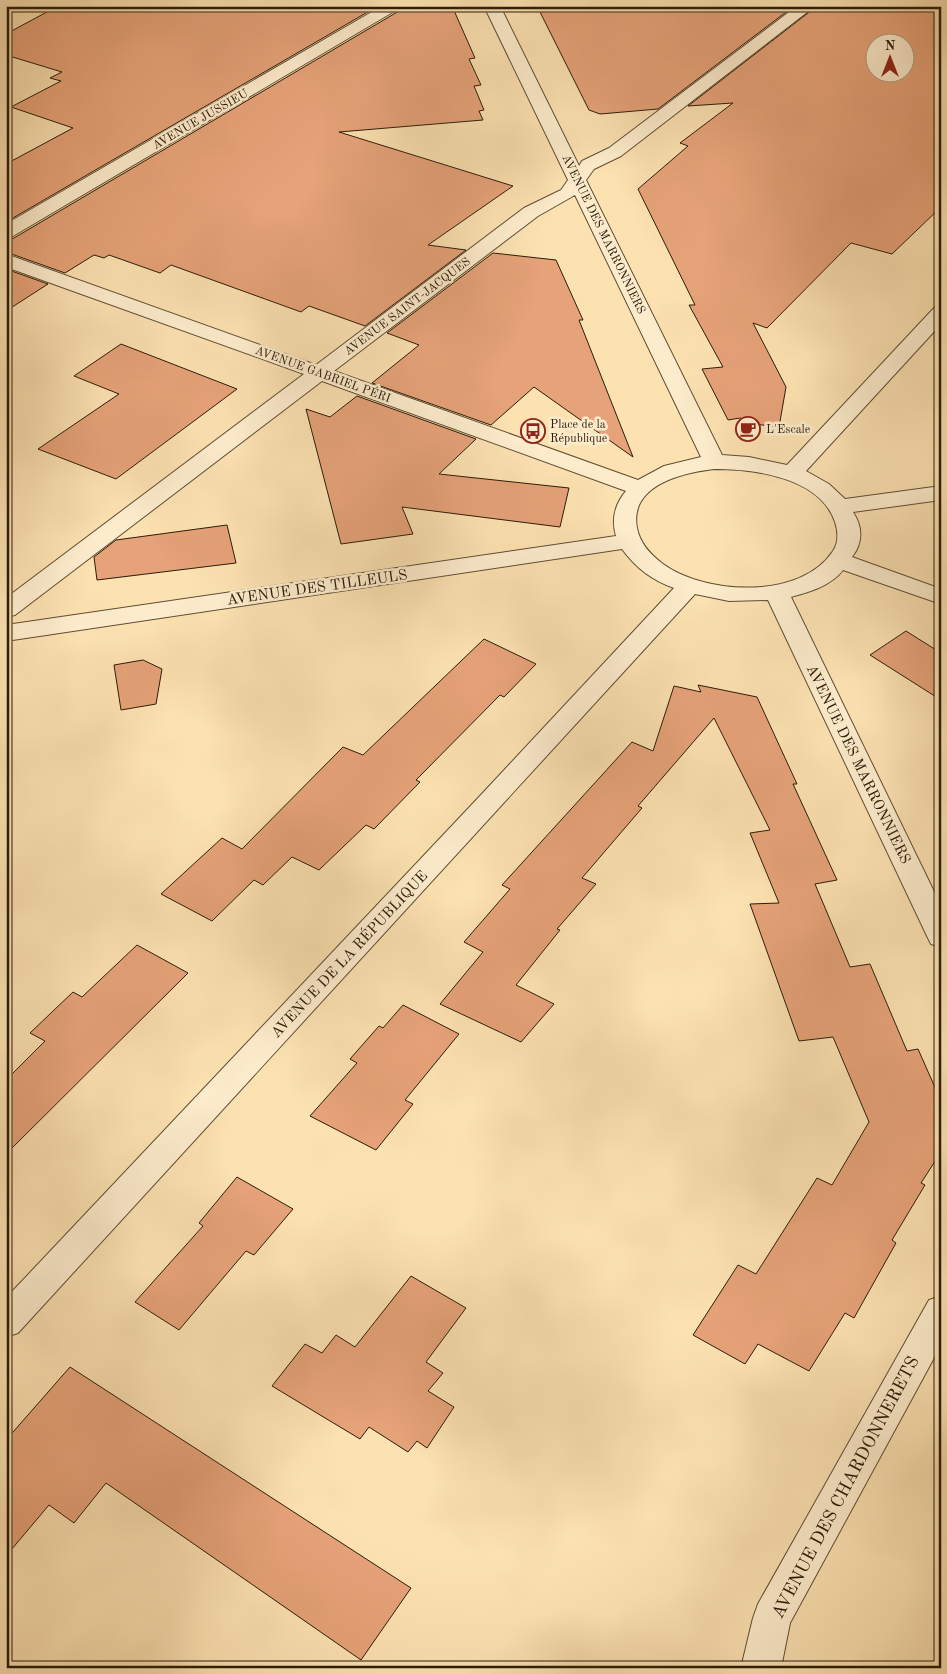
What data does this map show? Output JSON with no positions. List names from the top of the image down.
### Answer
{
  "streets": {
    "street": [
      "AVENUE JUSSIEU",
      "AVENUE DES MARRONNIERS",
      "AVENUE SAINT-JACQUES",
      "AVENUE GABRIEL PÉRI",
      "AVENUE DES TILLEULS",
      "AVENUE DE LA RÉPUBLIQUE",
      "AVENUE DES CHARDONNERETS"
    ]
  },
  "crossings": [
    ["AVENUE DES MARRONNIERS", "AVENUE SAINT-JACQUES"],
    ["AVENUE SAINT-JACQUES", "AVENUE GABRIEL PÉRI"]
  ],
  "places": {
    "cafe": ["L'Escale"],
    "bus stop": ["Place de la République"]
  },
  "north": "top"
}
